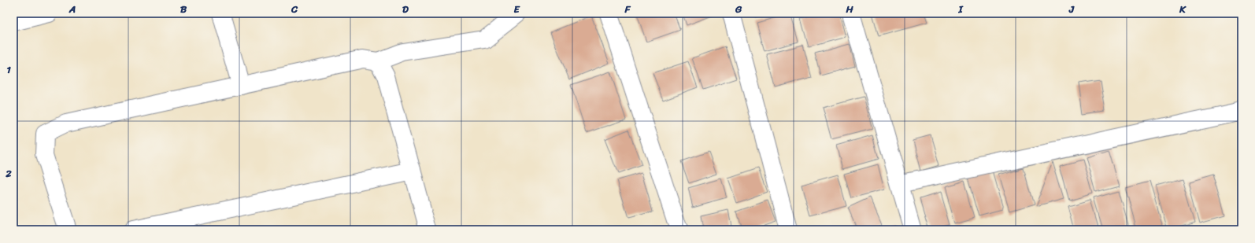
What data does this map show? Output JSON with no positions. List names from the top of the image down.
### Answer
{
  "grid": {
    "columns": [
      "A",
      "B",
      "C",
      "D",
      "E",
      "F",
      "G",
      "H",
      "I",
      "J",
      "K"
    ],
    "rows": ["1", "2"]
  }
}
